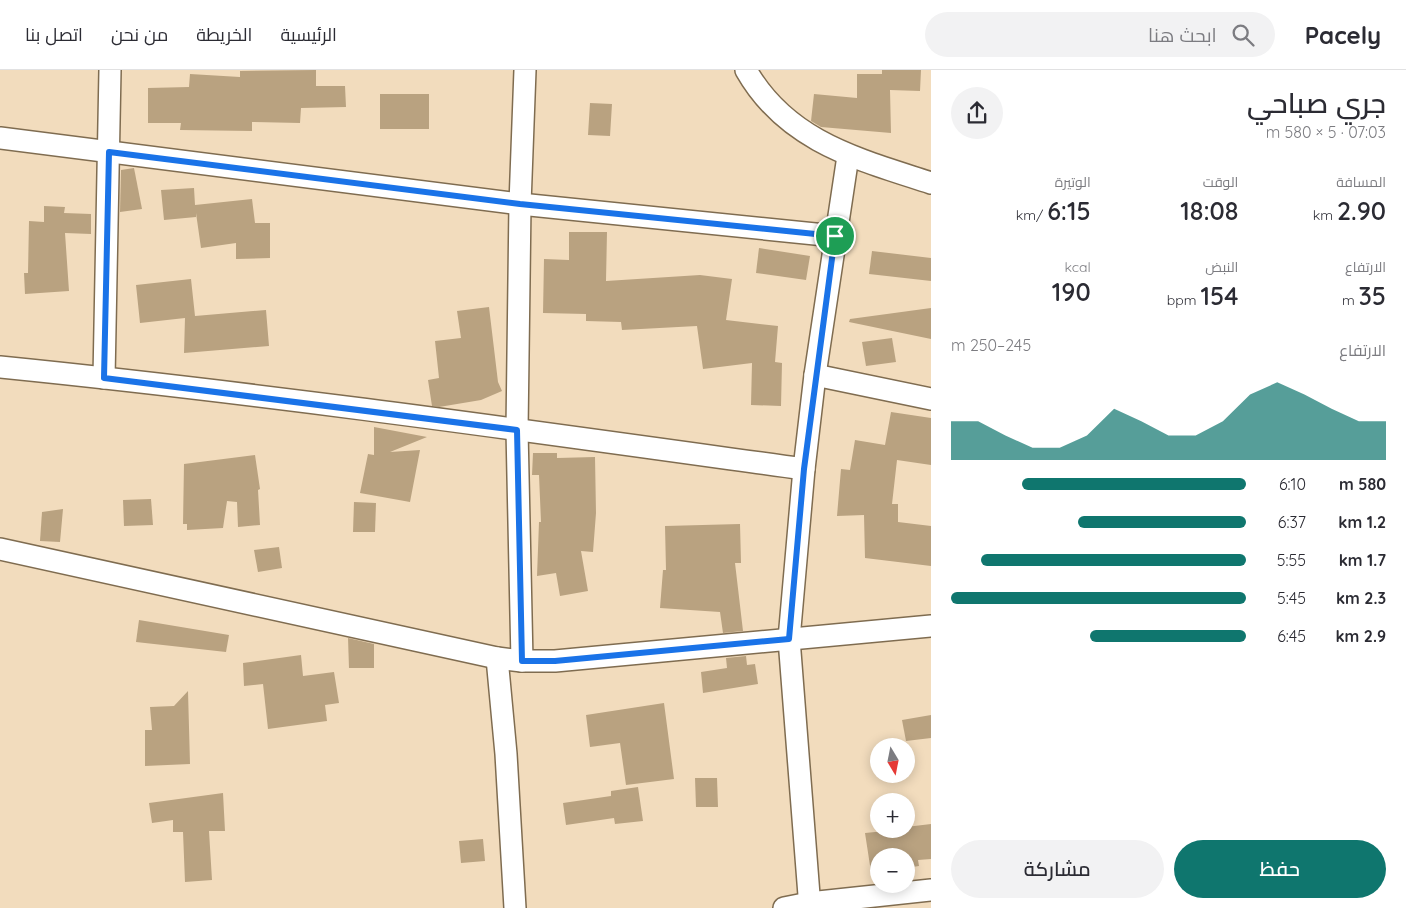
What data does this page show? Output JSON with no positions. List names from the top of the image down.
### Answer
{
  "north": "bottom",
  "page": {
    "header": "Pacely",
    "search": "ابحث هنا",
    "nav": [
      "الرئيسية",
      "الخريطة",
      "من نحن",
      "اتصل بنا"
    ],
    "heading": ["جري صباحي", "07:03 · 5 × 580 m"],
    "stats": [
      ["المسافة", "2.90 km"],
      ["الوقت", "18:08"],
      ["الوتيرة", "6:15 /km"],
      ["الارتفاع", "35 m"],
      ["النبض", "154 bpm"],
      ["kcal", "190"]
    ],
    "chart": ["الارتفاع", "245–250 m"],
    "list": [
      {
        "name": "580 m",
        "note": "6:10"
      },
      {
        "name": "1.2 km",
        "note": "6:37"
      },
      {
        "name": "1.7 km",
        "note": "5:55"
      },
      {
        "name": "2.3 km",
        "note": "5:45"
      },
      {
        "name": "2.9 km",
        "note": "6:45"
      }
    ],
    "map_buttons": ["+", "−"],
    "buttons": ["حفظ", "مشاركة"]
  }
}
